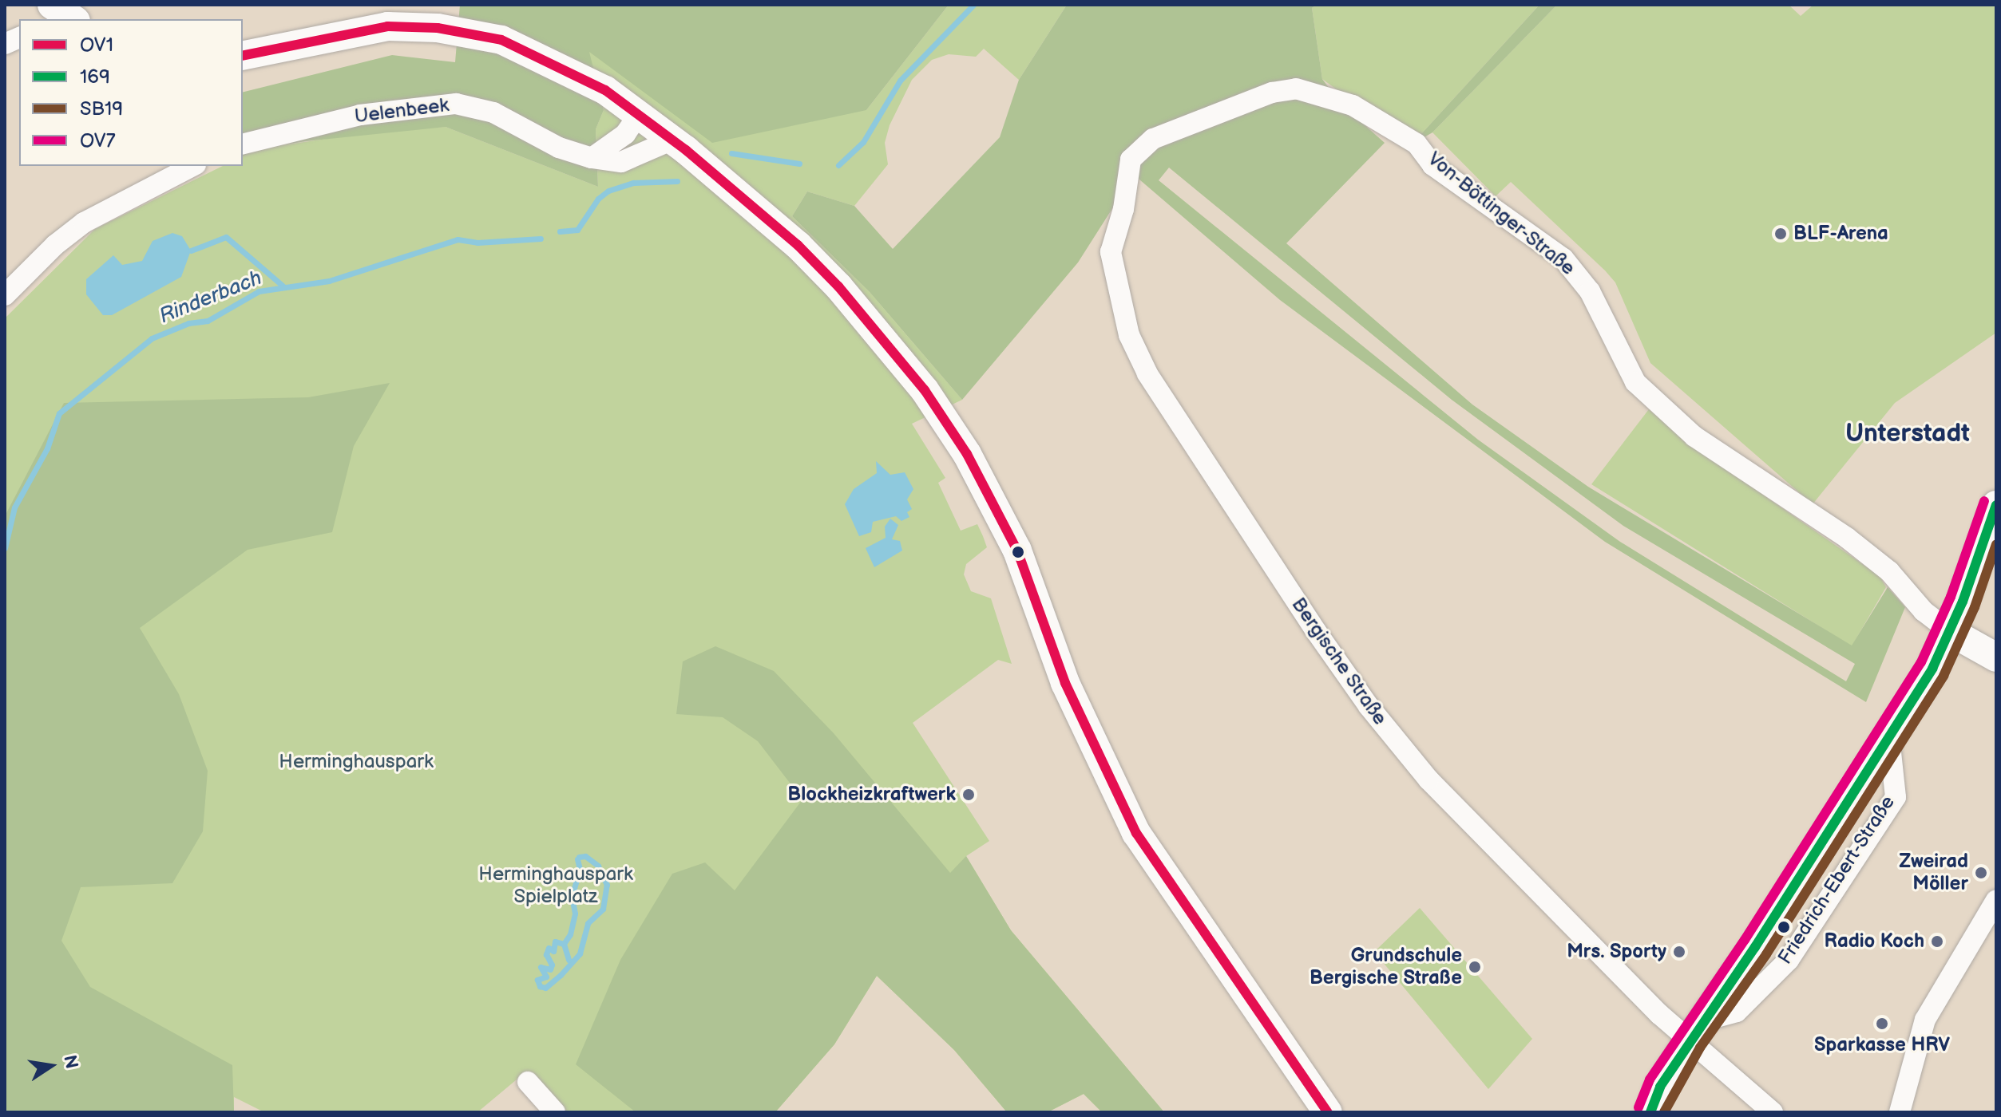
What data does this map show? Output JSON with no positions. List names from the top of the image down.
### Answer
{
  "streets": {
    "street": [
      "Uelenbeek",
      "Von-Böttinger-Straße",
      "Bergische Straße",
      "Friedrich-Ebert-Straße"
    ]
  },
  "crossings": [
    ["Von-Böttinger-Straße", "Bergische Straße"],
    ["Von-Böttinger-Straße", "Friedrich-Ebert-Straße"],
    ["Bergische Straße", "Friedrich-Ebert-Straße"]
  ],
  "districts": ["Unterstadt"],
  "water": ["Rinderbach"],
  "parks": ["Herminghauspark", "Herminghauspark Spielplatz"],
  "places": [
    "BLF-Arena",
    "Blockheizkraftwerk",
    "Zweirad Möller",
    "Radio Koch",
    "Mrs. Sporty",
    "Grundschule Bergische Straße",
    "Sparkasse HRV"
  ],
  "lines": [
    "transit line OV1",
    "transit line OV7",
    "transit line 169",
    "transit line SB19"
  ],
  "legend": [
    "OV1",
    "169",
    "SB19",
    "OV7"
  ],
  "north": "right"
}
